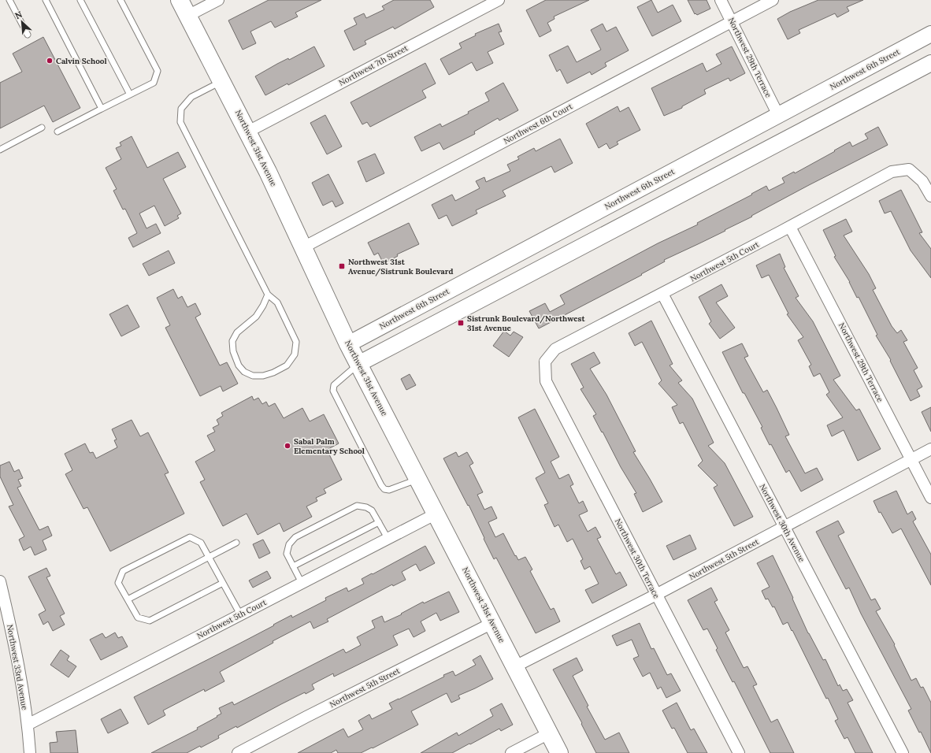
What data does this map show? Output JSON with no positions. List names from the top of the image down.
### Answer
{
  "streets": {
    "main road": ["Northwest 31st Avenue"],
    "street": [
      "Northwest 29th Terrace",
      "Northwest 7th Street",
      "Northwest 6th Street",
      "Northwest 6th Court",
      "Northwest 5th Court",
      "Northwest 30th Avenue",
      "Northwest 30th Terrace",
      "Northwest 5th Street",
      "Northwest 33rd Avenue"
    ]
  },
  "crossings": [
    ["Northwest 29th Terrace", "Northwest 6th Street"],
    ["Northwest 29th Terrace", "Northwest 6th Court"],
    ["Northwest 29th Terrace", "Northwest 5th Court"],
    ["Northwest 29th Terrace", "Northwest 5th Street"],
    ["Northwest 7th Street", "Northwest 31st Avenue"],
    ["Northwest 6th Street", "Northwest 31st Avenue"],
    ["Northwest 6th Court", "Northwest 31st Avenue"],
    ["Northwest 31st Avenue", "Northwest 5th Court"],
    ["Northwest 31st Avenue", "Northwest 5th Street"],
    ["Northwest 5th Court", "Northwest 30th Avenue"],
    ["Northwest 5th Court", "Northwest 30th Terrace"],
    ["Northwest 5th Court", "Northwest 33rd Avenue"],
    ["Northwest 30th Avenue", "Northwest 5th Street"],
    ["Northwest 30th Terrace", "Northwest 5th Street"]
  ],
  "places": {
    "other": ["Calvin School", "Sabal Palm Elementary School"],
    "transit": ["Northwest 31st Avenue/Sistrunk Boulevard", "Sistrunk Boulevard/Northwest 31st Avenue"]
  },
  "north": "top left"
}
